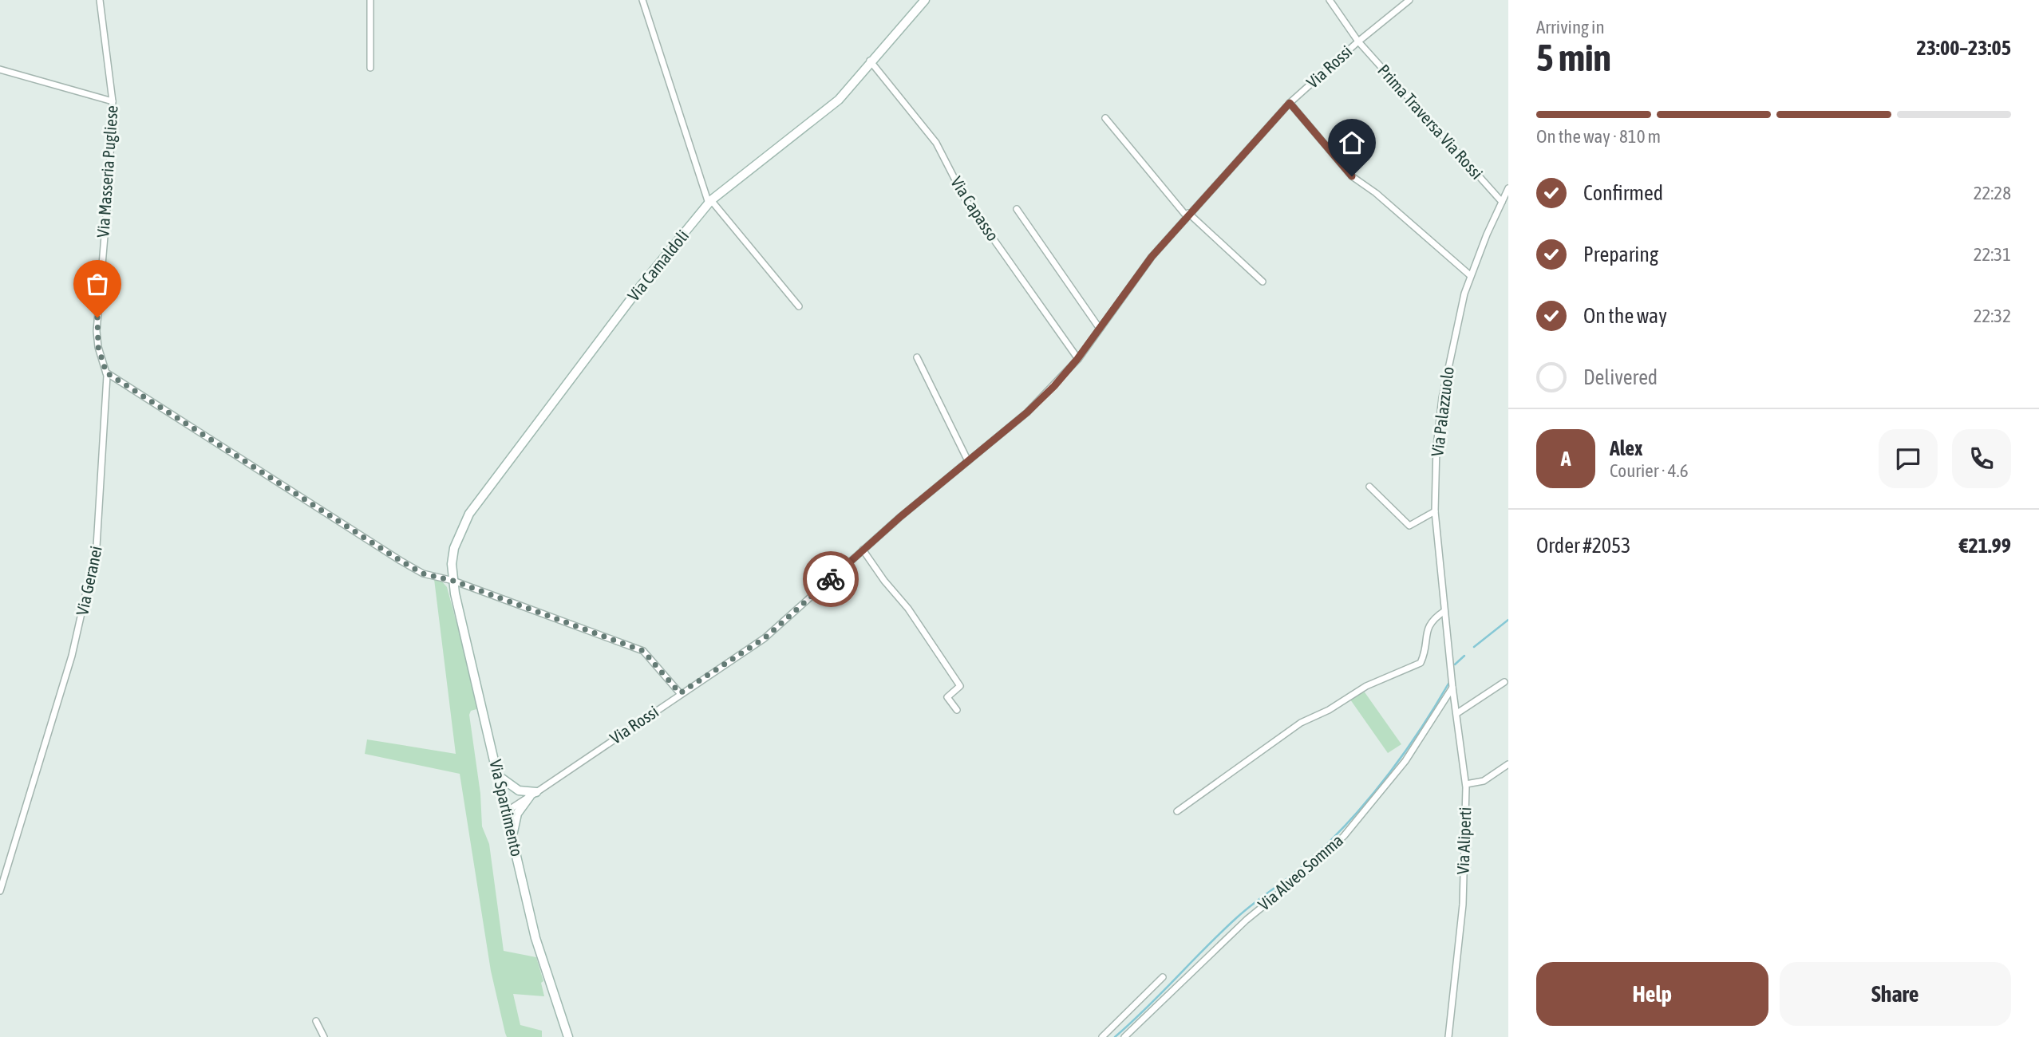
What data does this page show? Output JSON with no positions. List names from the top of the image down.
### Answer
{
  "streets": {
    "street": [
      "Via Rossi",
      "Prima Traversa Via Rossi",
      "Via Masseria Pugliese",
      "Via Capasso",
      "Via Camaldoli",
      "Via Palazzuolo",
      "Via Geranei",
      "Via Spartimento",
      "Via Aliperti",
      "Via Alveo Somma"
    ]
  },
  "crossings": [
    ["Via Rossi", "Prima Traversa Via Rossi"],
    ["Via Rossi", "Via Capasso"],
    ["Via Rossi", "Via Spartimento"],
    ["Prima Traversa Via Rossi", "Via Palazzuolo"],
    ["Via Masseria Pugliese", "Via Geranei"],
    ["Via Capasso", "Via Camaldoli"],
    ["Via Camaldoli", "Via Spartimento"],
    ["Via Palazzuolo", "Via Aliperti"],
    ["Via Aliperti", "Via Alveo Somma"]
  ],
  "page": {
    "heading": ["5 min", "Arriving in", "23:00–23:05"],
    "panel": [
      "Alex",
      "Courier · 4.6",
      "Order #2053",
      "€21.99"
    ],
    "bar": "On the way · 810 m",
    "list": [
      ["Confirmed", "22:28"],
      ["Preparing", "22:31"],
      ["On the way", "22:32"],
      "Delivered"
    ],
    "round": "A",
    "buttons": ["Help", "Share"]
  }
}
